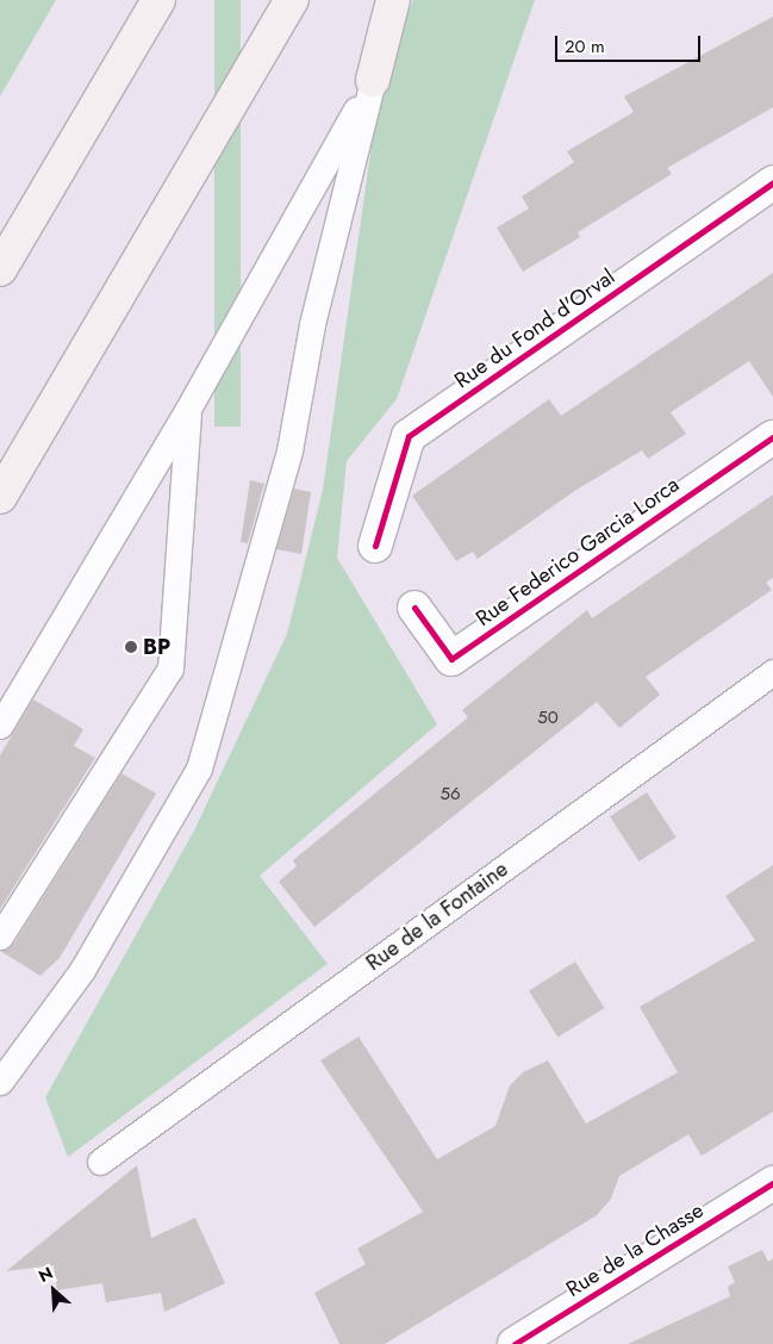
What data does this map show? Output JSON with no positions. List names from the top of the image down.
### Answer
{
  "streets": {
    "street": ["Rue du Fond d'Orval", "Rue Federico Garcia Lorca", "Rue de la Chasse"],
    "lane": ["Rue de la Fontaine"]
  },
  "places": ["BP"],
  "house_numbers": ["50", "56"],
  "scale_bar": "20 m",
  "north": "top left"
}
